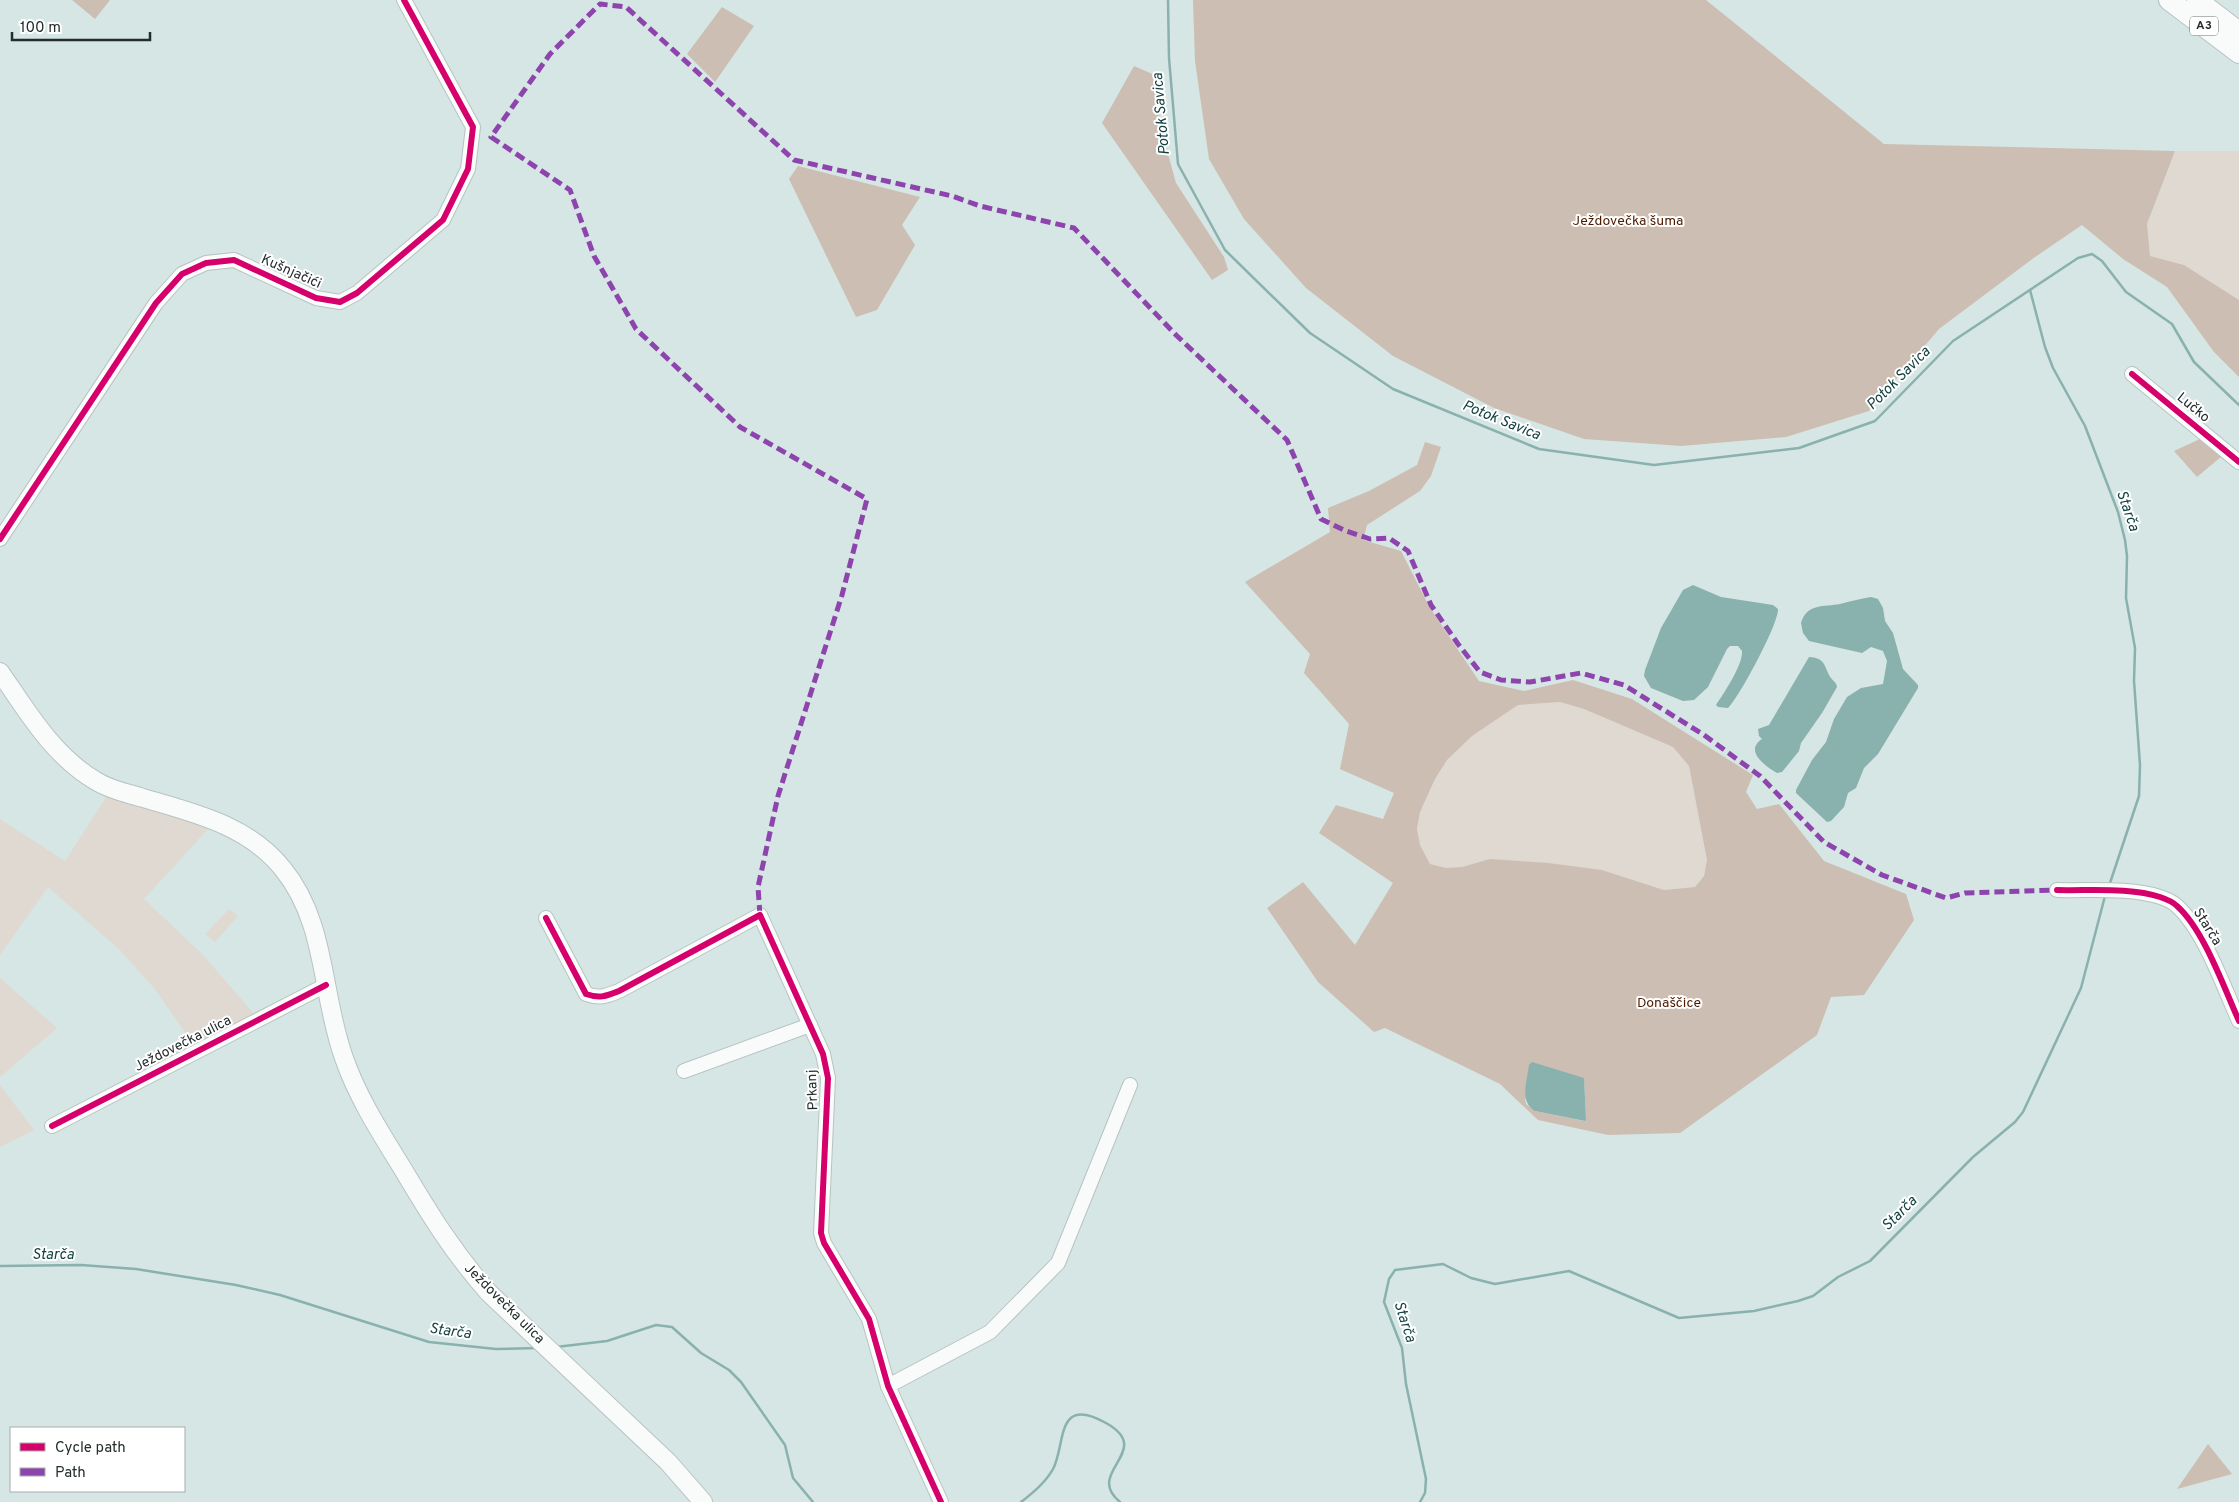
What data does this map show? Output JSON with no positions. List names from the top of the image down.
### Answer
{
  "streets": {
    "highway": ["A3"],
    "main road": ["Ježdovečka ulica"],
    "street": [
      "Kušnjačići",
      "Lučko",
      "Starča",
      "Prkanj"
    ]
  },
  "water": ["Potok Savica", "Starča"],
  "parks": ["Ježdovečka šuma", "Donaščice"],
  "legend": ["Cycle path", "Path"],
  "scale_bar": "100 m"
}
